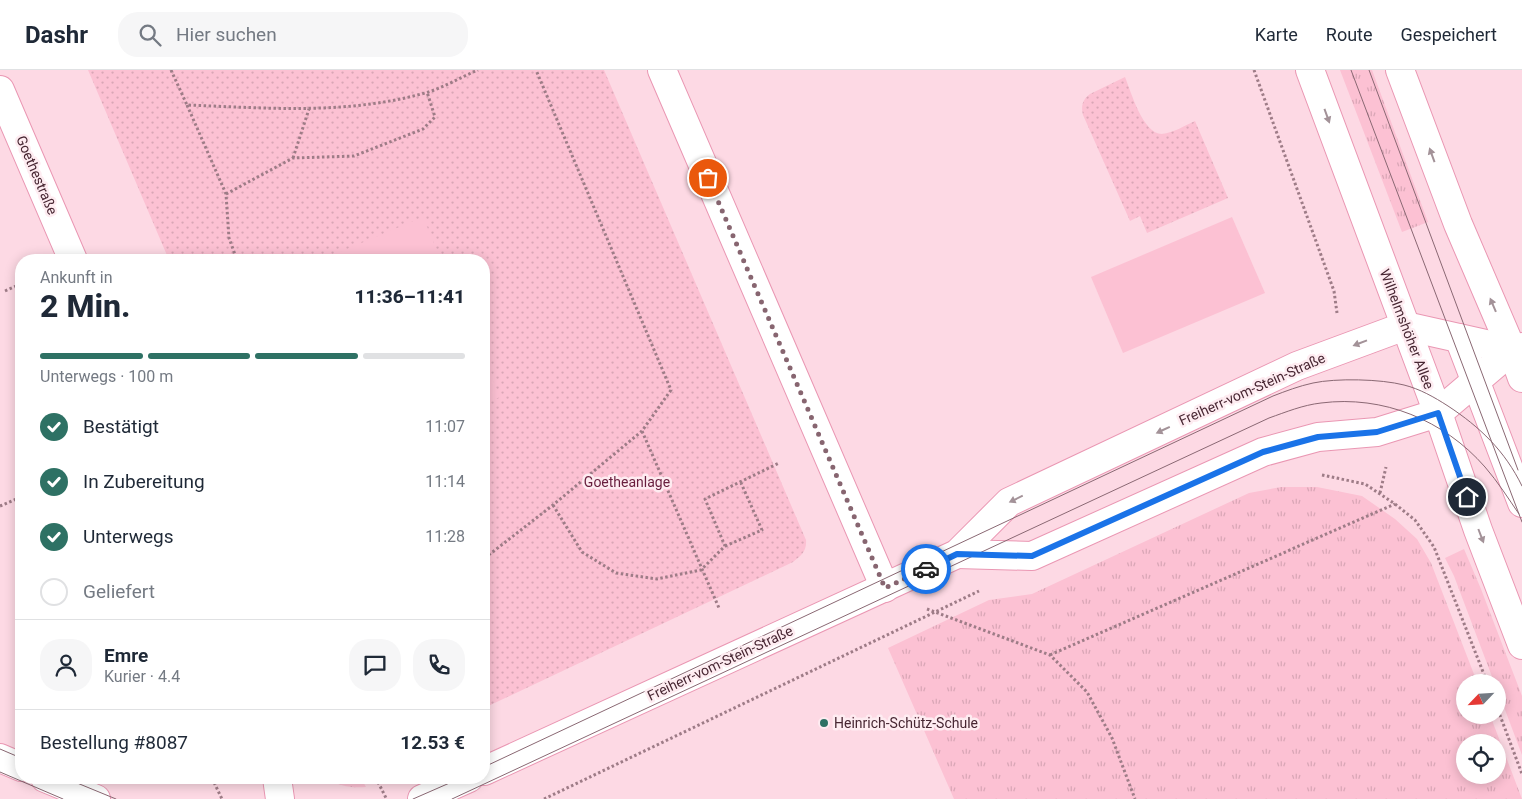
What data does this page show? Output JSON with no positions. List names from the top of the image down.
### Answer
{
  "streets": {
    "street": ["Goethestraße", "Wilhelmshöher Allee", "Freiherr-vom-Stein-Straße"]
  },
  "crossings": [
    ["Wilhelmshöher Allee", "Freiherr-vom-Stein-Straße"]
  ],
  "parks": ["Goetheanlage"],
  "places": ["Heinrich-Schütz-Schule"],
  "north": "bottom left",
  "page": {
    "header": "Dashr",
    "search": "Hier suchen",
    "nav": ["Karte", "Route", "Gespeichert"],
    "heading": ["2 Min.", "Ankunft in", "11:36–11:41"],
    "panel": [
      "Emre",
      "Kurier · 4.4",
      "Bestellung #8087",
      "12.53 €"
    ],
    "bar": "Unterwegs · 100 m",
    "list": [
      ["Bestätigt", "11:07"],
      ["In Zubereitung", "11:14"],
      ["Unterwegs", "11:28"],
      "Geliefert"
    ]
  }
}
